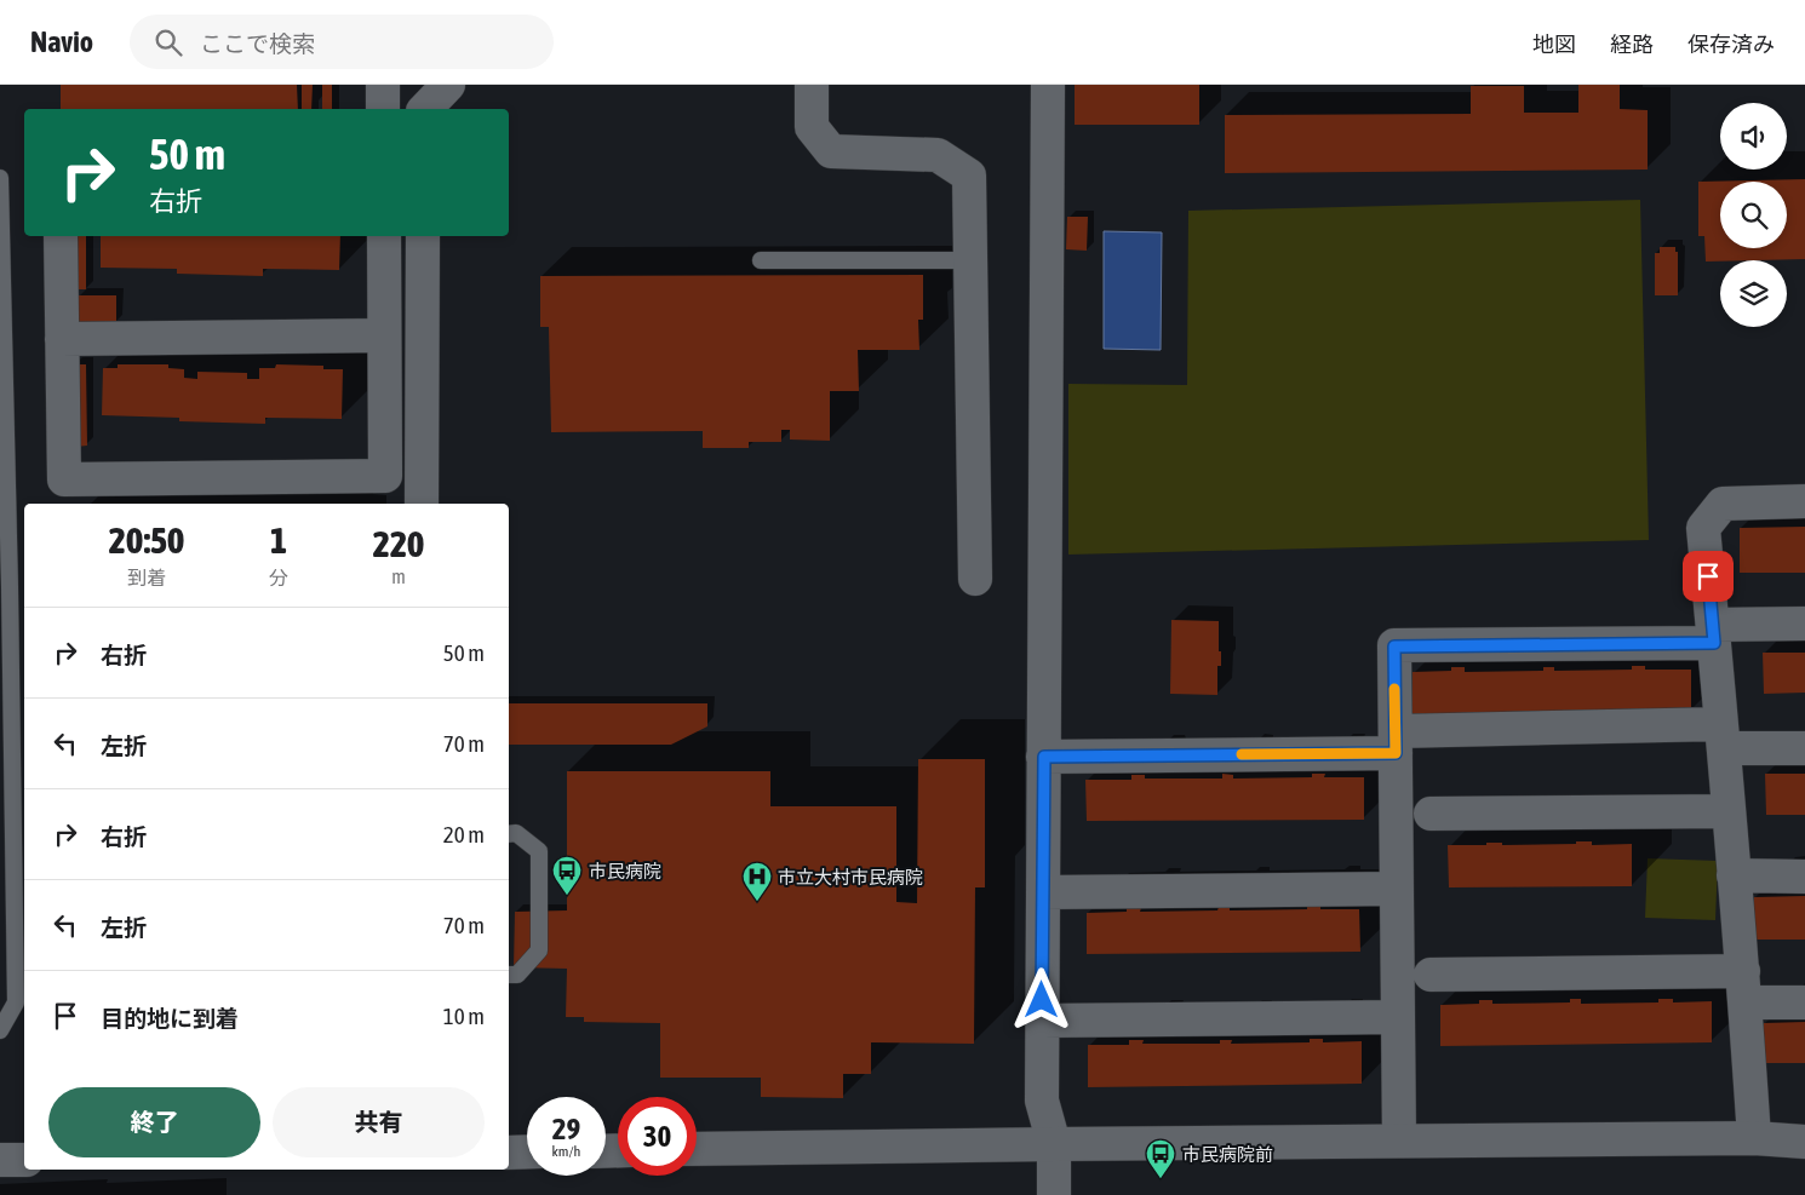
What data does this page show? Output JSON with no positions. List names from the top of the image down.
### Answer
{
  "places": {
    "bus stop": ["市民病院", "市民病院前"],
    "hospital": ["市立大村市民病院"]
  },
  "page": {
    "header": "Navio",
    "search": "ここで検索",
    "nav": ["地図", "経路", "保存済み"],
    "turn": ["50 m", "右折"],
    "eta": [
      "20:50",
      "到着",
      "1",
      "分",
      "220",
      "m"
    ],
    "list": [
      {
        "name": "右折",
        "value": "50 m"
      },
      {
        "name": "左折",
        "value": "70 m"
      },
      {
        "name": "右折",
        "value": "20 m"
      },
      {
        "name": "左折",
        "value": "70 m"
      },
      {
        "name": "目的地に到着",
        "value": "10 m"
      }
    ],
    "buttons": ["終了", "共有"],
    "speed": "29 km/h",
    "limit": "30"
  }
}
